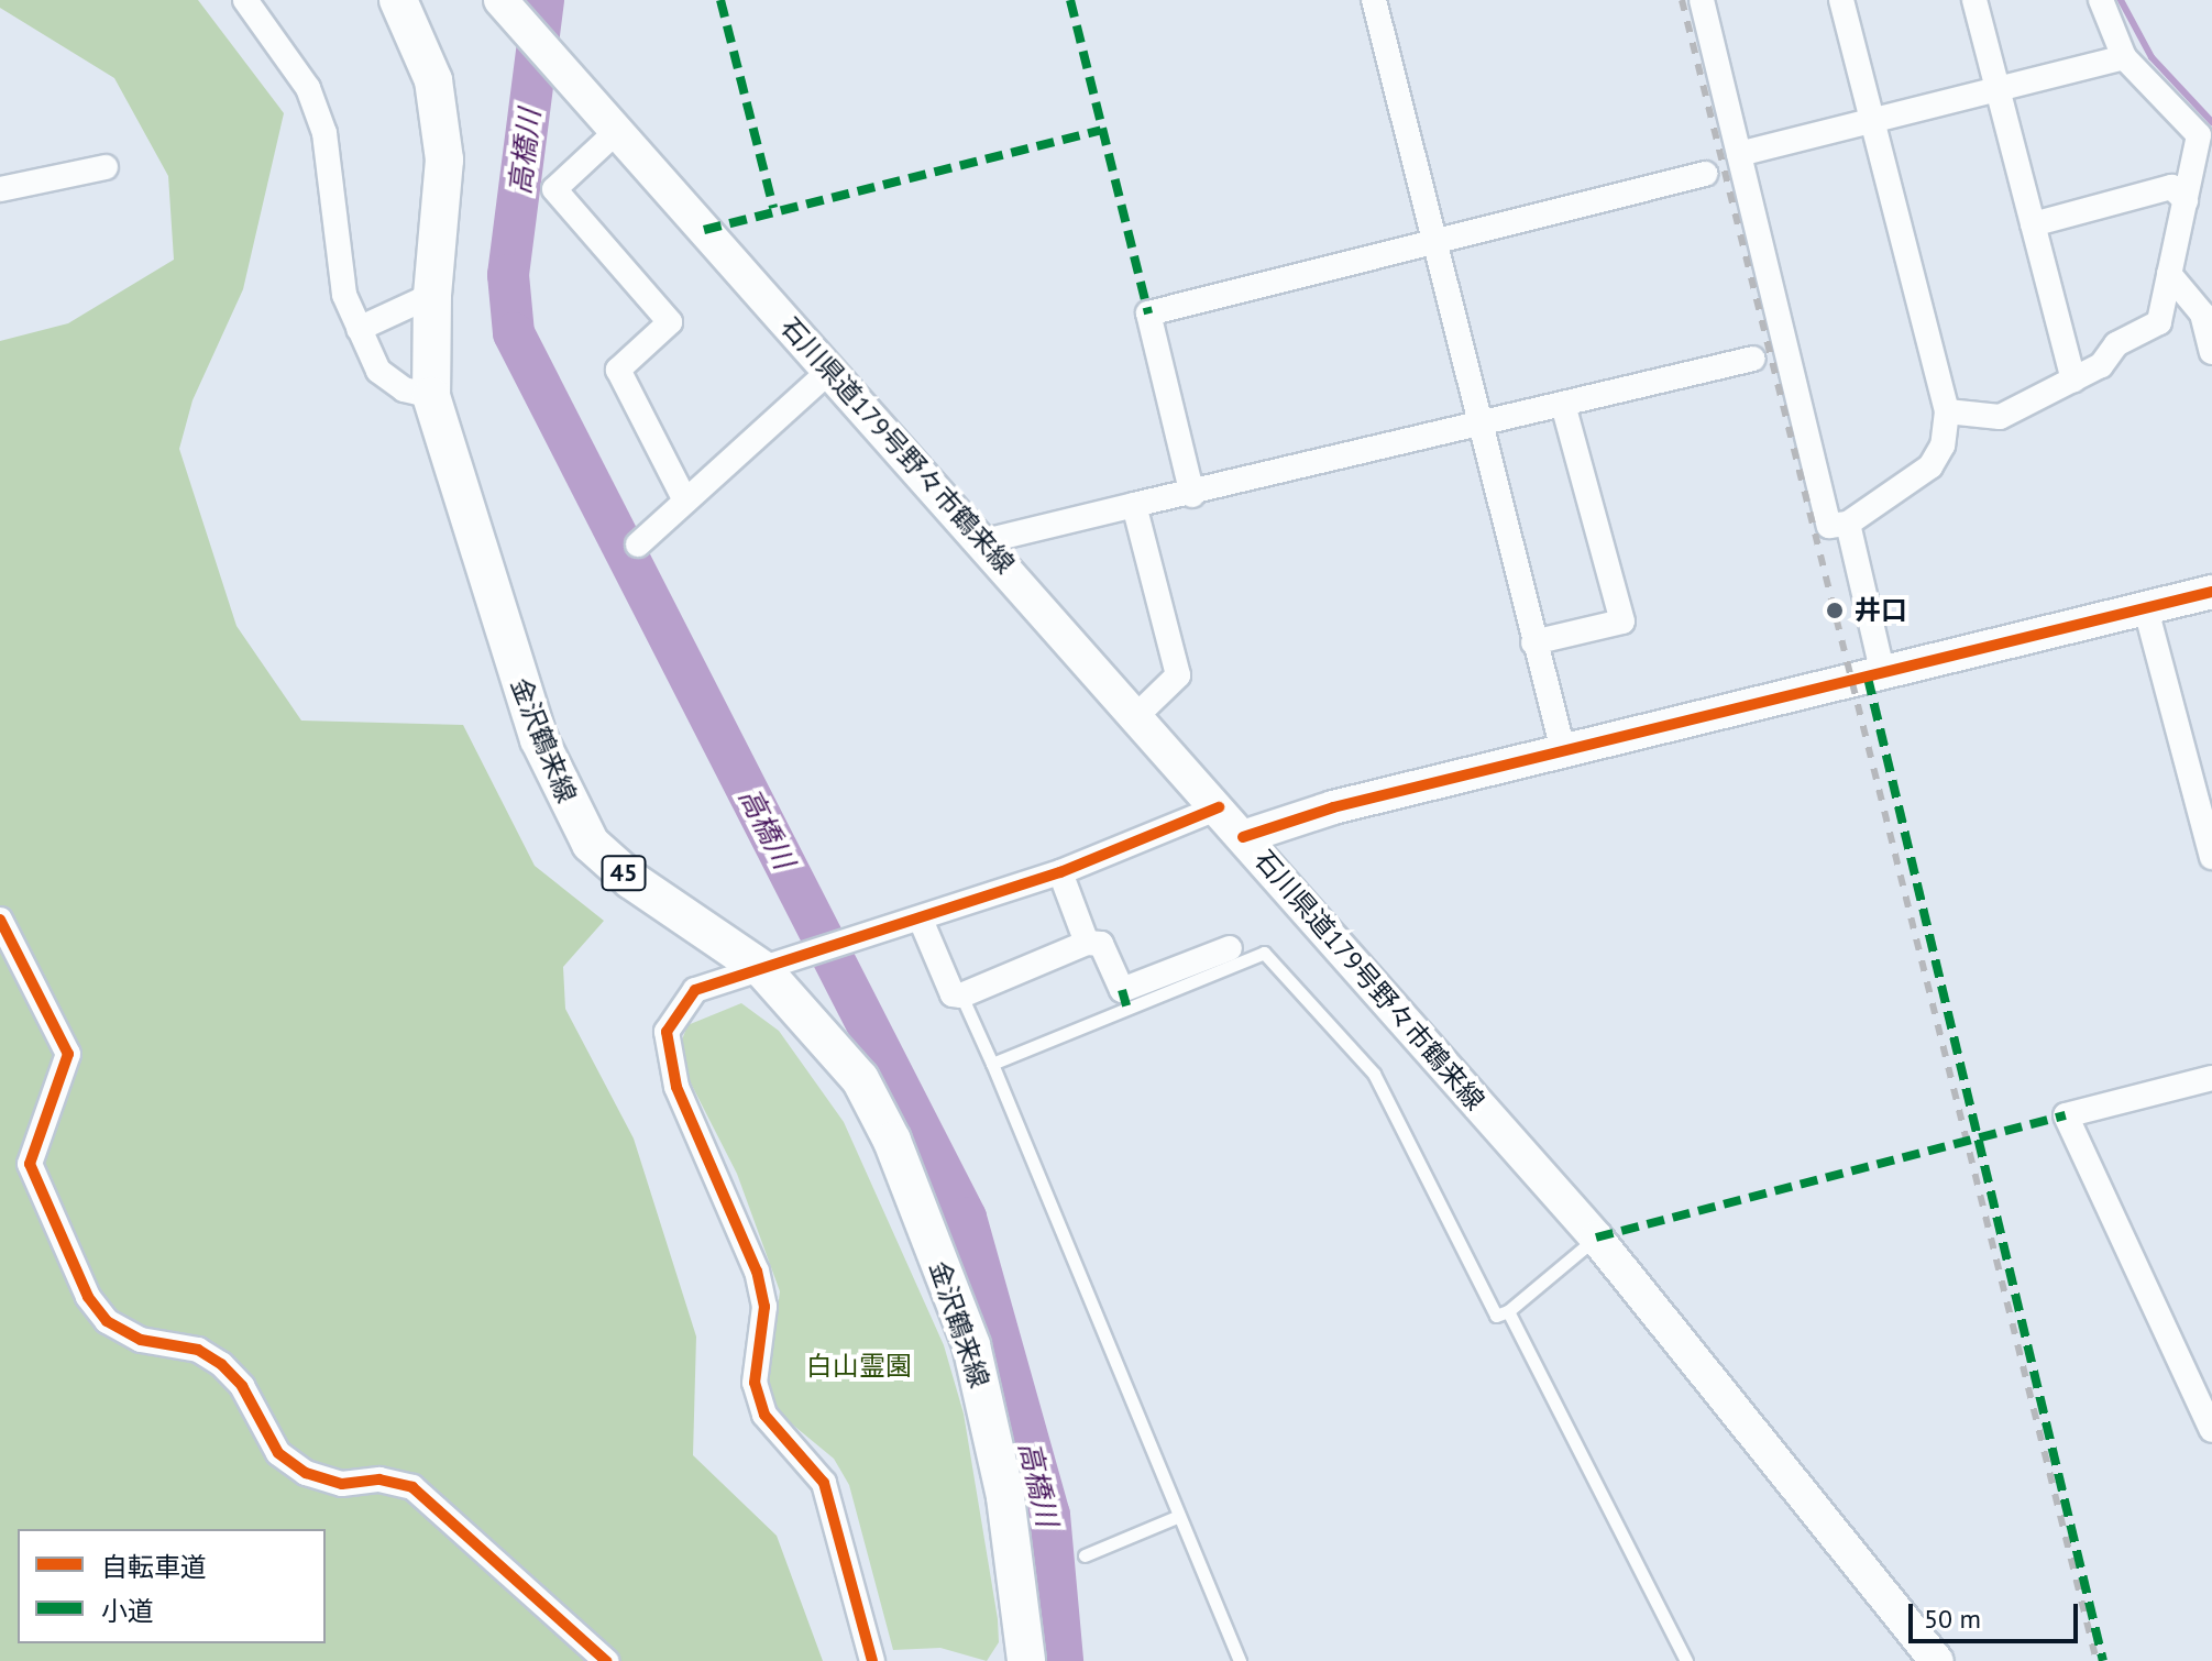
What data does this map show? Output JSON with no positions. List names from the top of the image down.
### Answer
{
  "streets": {
    "main road": ["石川県道179号野々市鶴来線", "金沢鶴来線", "45"]
  },
  "water": ["高橋川"],
  "parks": ["白山霊園"],
  "places": ["井口"],
  "legend": ["自転車道", "小道"],
  "scale_bar": "50 m"
}
